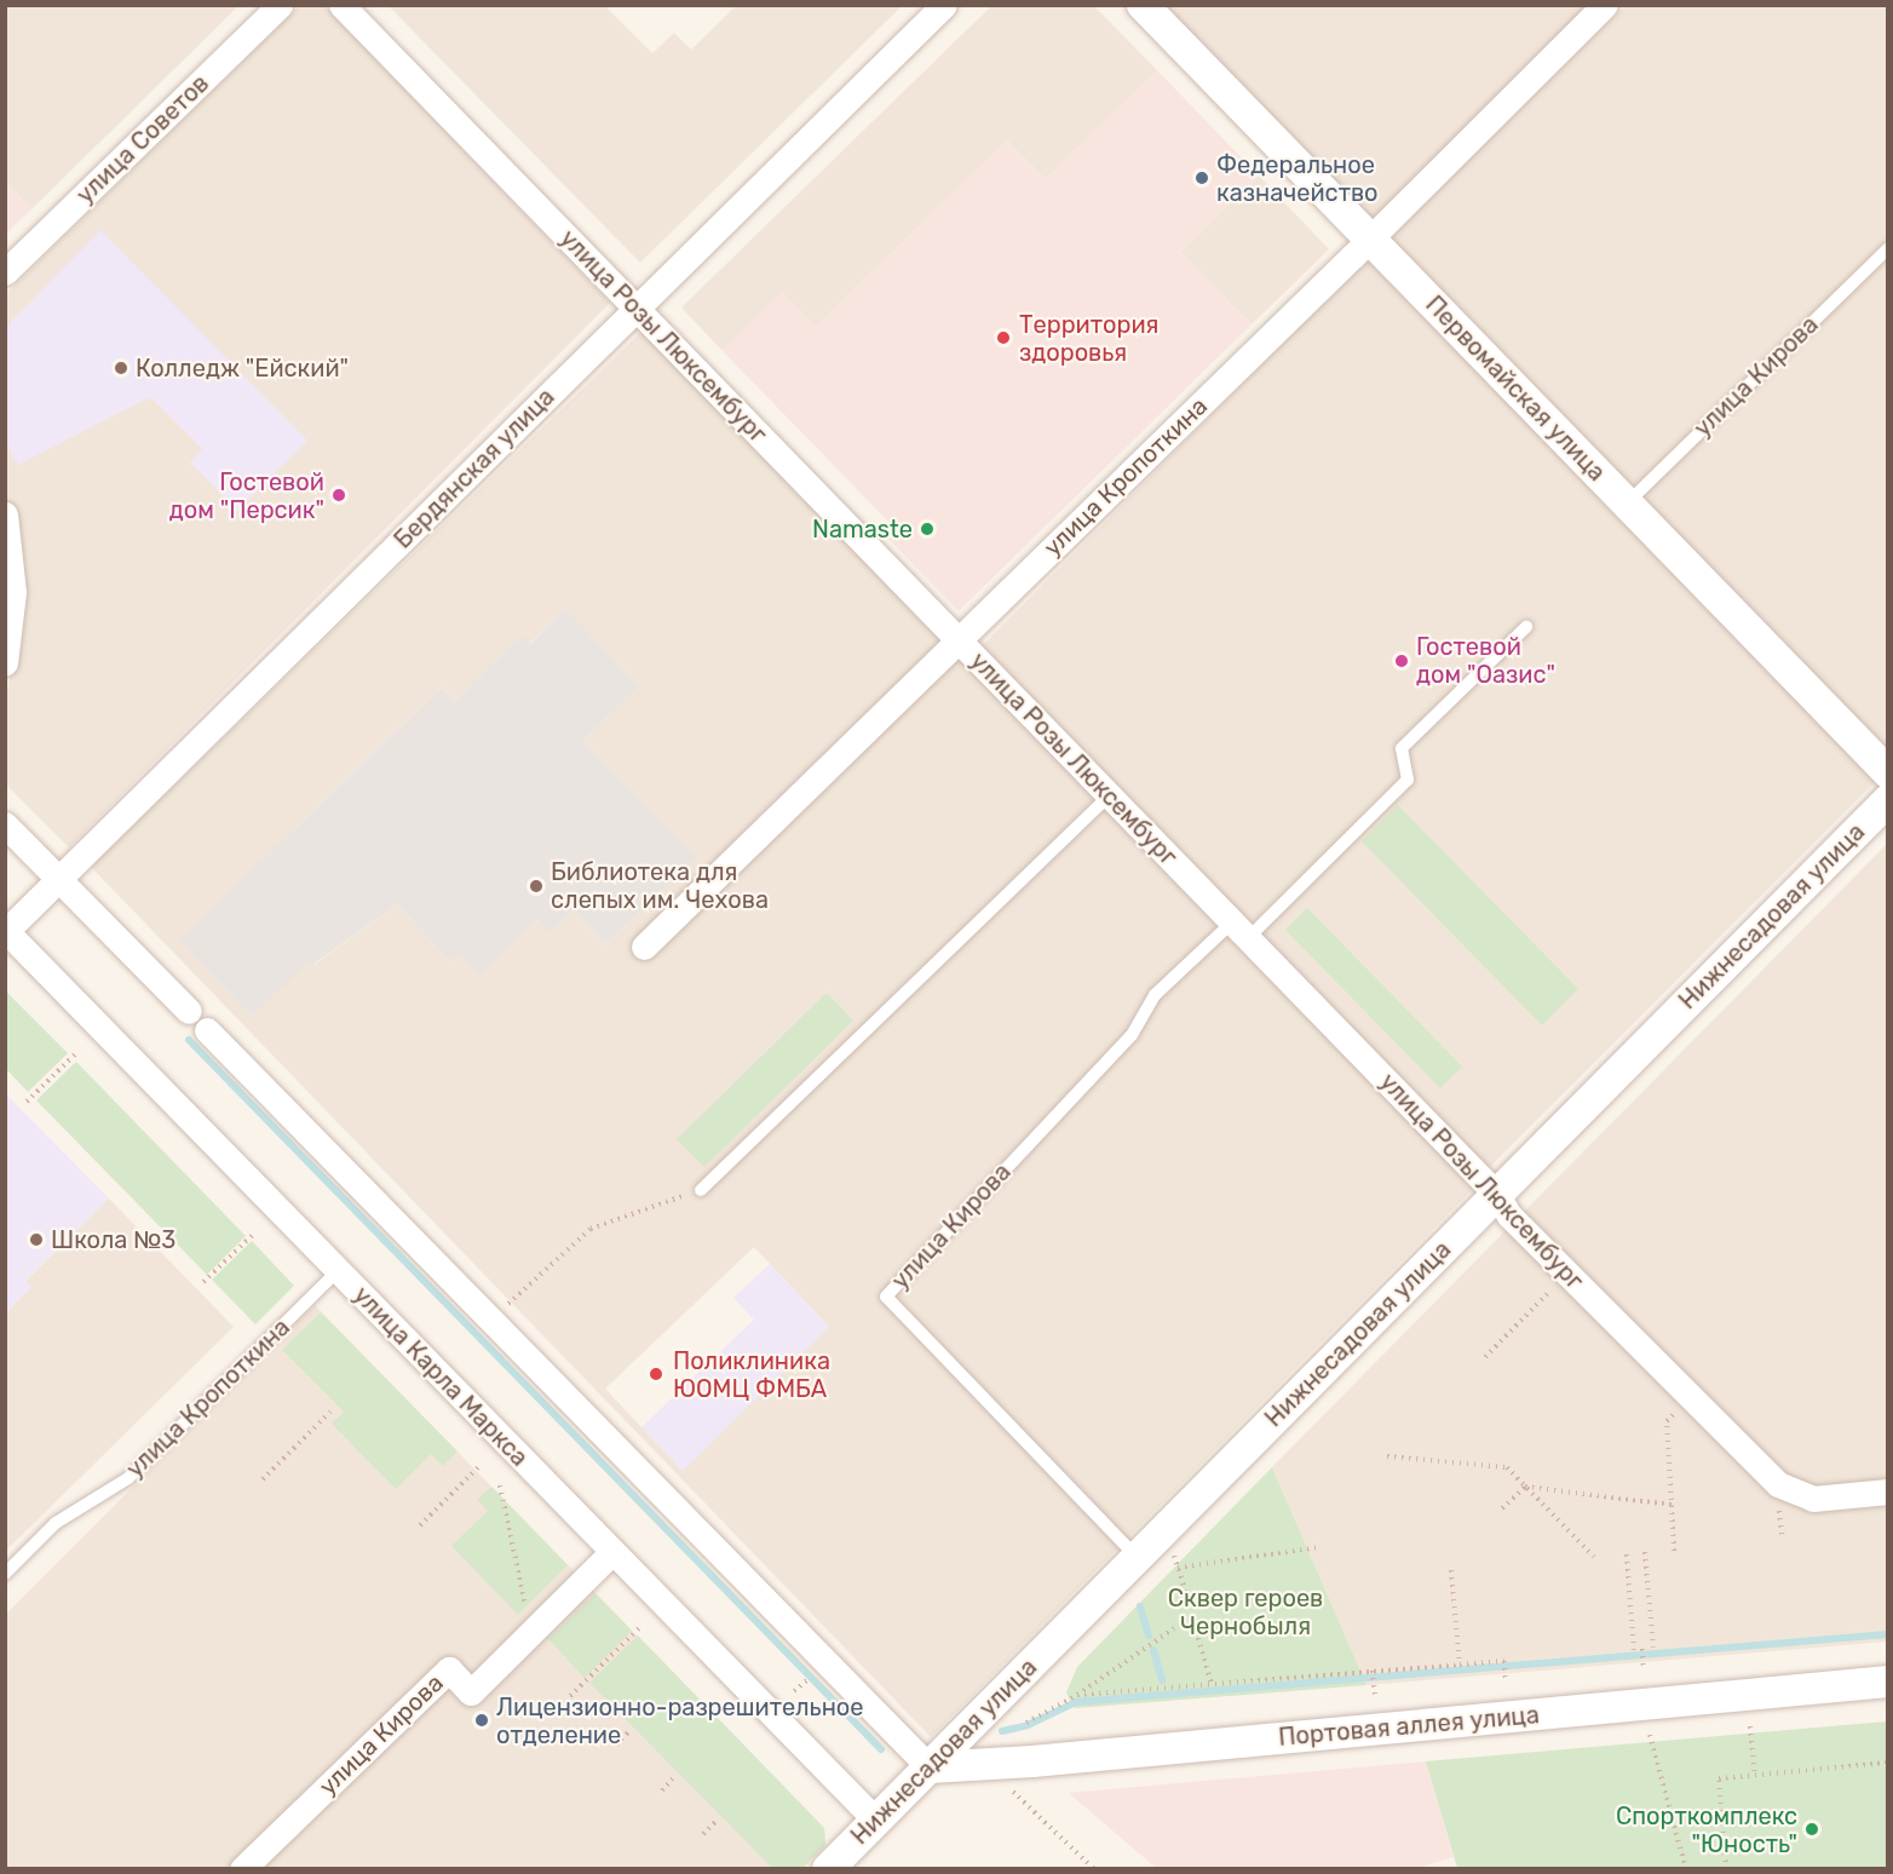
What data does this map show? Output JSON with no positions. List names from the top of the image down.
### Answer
{
  "streets": {
    "street": [
      "улица Советов",
      "улица Розы Люксембург",
      "улица Кирова",
      "Первомайская улица",
      "Бердянская улица",
      "улица Кропоткина",
      "Нижнесадовая улица",
      "улица Карла Маркса",
      "Портовая аллея улица"
    ]
  },
  "crossings": [
    ["улица Розы Люксембург", "улица Кирова"],
    ["улица Розы Люксембург", "Бердянская улица"],
    ["улица Розы Люксембург", "улица Кропоткина"],
    ["улица Розы Люксембург", "Нижнесадовая улица"],
    ["улица Кирова", "Первомайская улица"],
    ["улица Кирова", "Нижнесадовая улица"],
    ["улица Кирова", "улица Карла Маркса"],
    ["Первомайская улица", "улица Кропоткина"],
    ["Бердянская улица", "улица Карла Маркса"],
    ["улица Кропоткина", "улица Карла Маркса"],
    ["Нижнесадовая улица", "улица Карла Маркса"],
    ["Нижнесадовая улица", "Портовая аллея улица"]
  ],
  "parks": ["Сквер героев Чернобыля"],
  "places": [
    "Федеральное казначейство",
    "Территория здоровья",
    "Колледж \"Ейский\"",
    "Гостевой дом \"Персик\"",
    "Namaste",
    "Гостевой дом \"Оазис\"",
    "Библиотека для слепых им. Чехова",
    "Школа №3",
    "Поликлиника ЮОМЦ ФМБА",
    "Лицензионно-разрешительное отделение",
    "Спорткомплекс \"Юность\""
  ]
}
